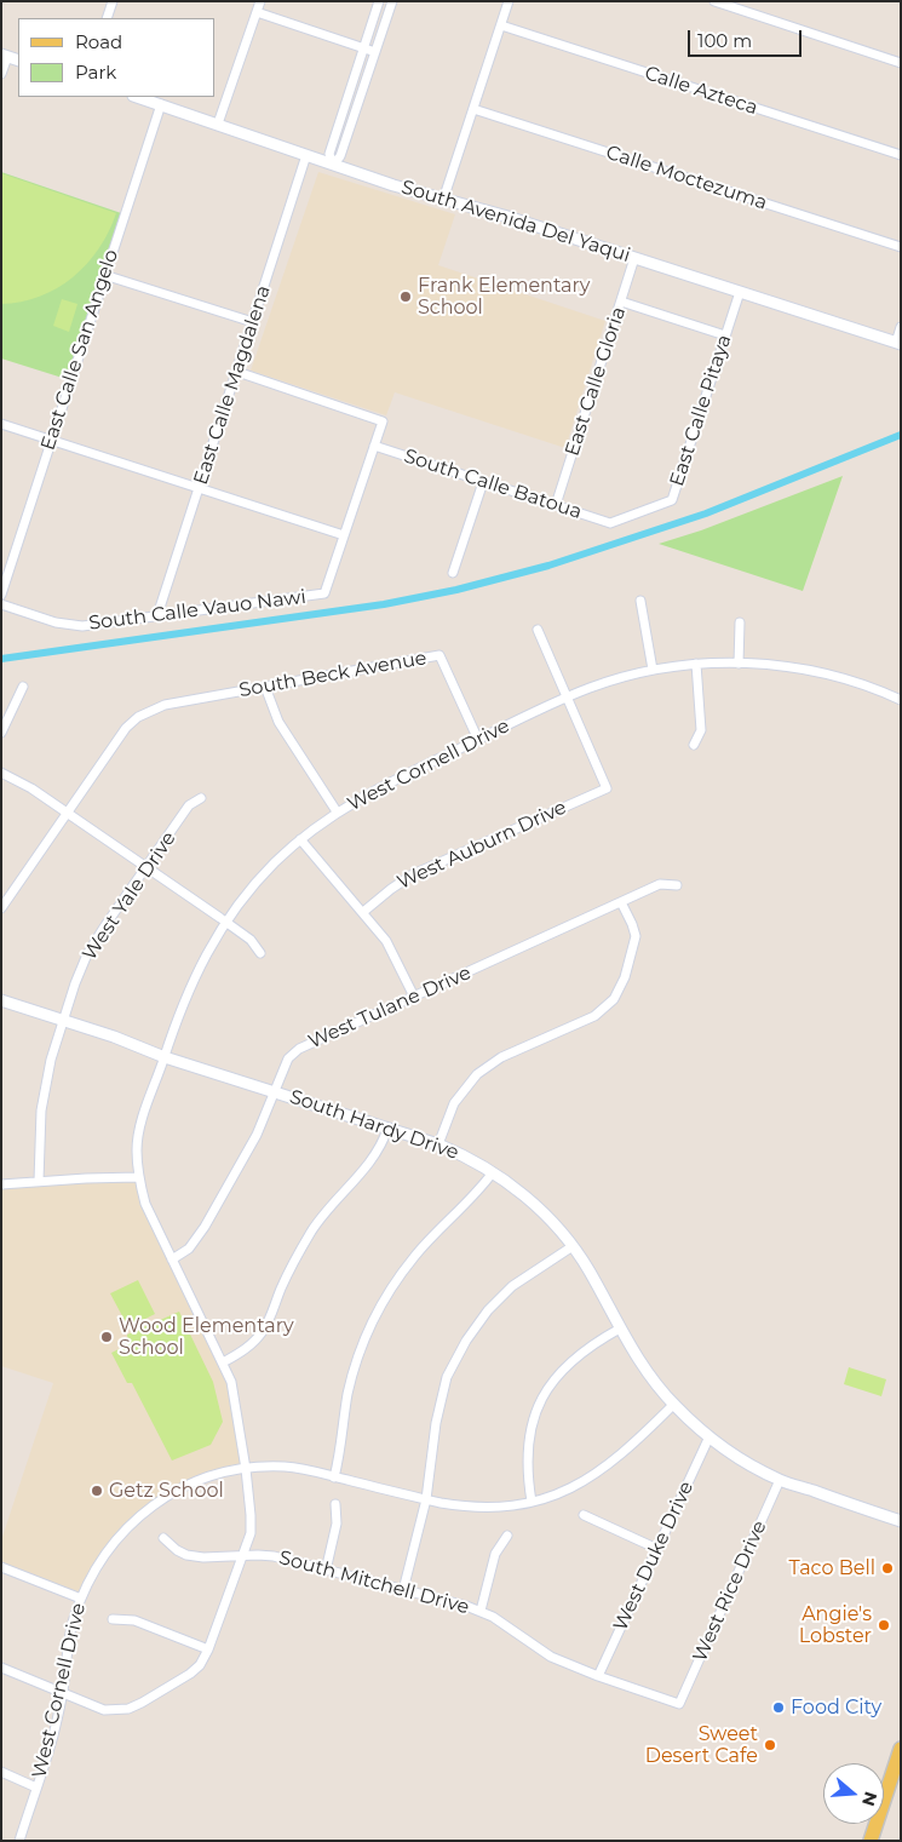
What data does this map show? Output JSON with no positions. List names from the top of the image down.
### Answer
{
  "streets": {
    "street": [
      "Calle Azteca",
      "Calle Moctezuma",
      "South Avenida Del Yaqui",
      "East Calle San Angelo",
      "East Calle Gloria",
      "East Calle Magdalena",
      "East Calle Pitaya",
      "South Calle Batoua",
      "South Calle Vauo Nawi",
      "South Beck Avenue",
      "West Cornell Drive",
      "West Auburn Drive",
      "West Yale Drive",
      "West Tulane Drive",
      "South Hardy Drive",
      "West Duke Drive",
      "South Mitchell Drive",
      "West Rice Drive"
    ]
  },
  "crossings": [
    ["South Avenida Del Yaqui", "East Calle San Angelo"],
    ["South Avenida Del Yaqui", "East Calle Gloria"],
    ["South Avenida Del Yaqui", "East Calle Magdalena"],
    ["South Avenida Del Yaqui", "East Calle Pitaya"],
    ["East Calle Gloria", "South Calle Batoua"],
    ["East Calle Magdalena", "South Calle Vauo Nawi"],
    ["East Calle Pitaya", "South Calle Batoua"],
    ["South Beck Avenue", "West Cornell Drive"],
    ["West Cornell Drive", "West Auburn Drive"],
    ["West Cornell Drive", "West Tulane Drive"],
    ["West Cornell Drive", "South Hardy Drive"],
    ["West Yale Drive", "South Hardy Drive"],
    ["West Tulane Drive", "South Hardy Drive"],
    ["South Hardy Drive", "West Duke Drive"],
    ["South Hardy Drive", "West Rice Drive"],
    ["West Duke Drive", "South Mitchell Drive"],
    ["South Mitchell Drive", "West Rice Drive"]
  ],
  "places": [
    "Frank Elementary School",
    "Wood Elementary School",
    "Getz School",
    "Taco Bell",
    "Angie's Lobster",
    "Food City",
    "Sweet Desert Cafe"
  ],
  "legend": ["Road", "Park"],
  "scale_bar": "100 m",
  "north": "right"
}
